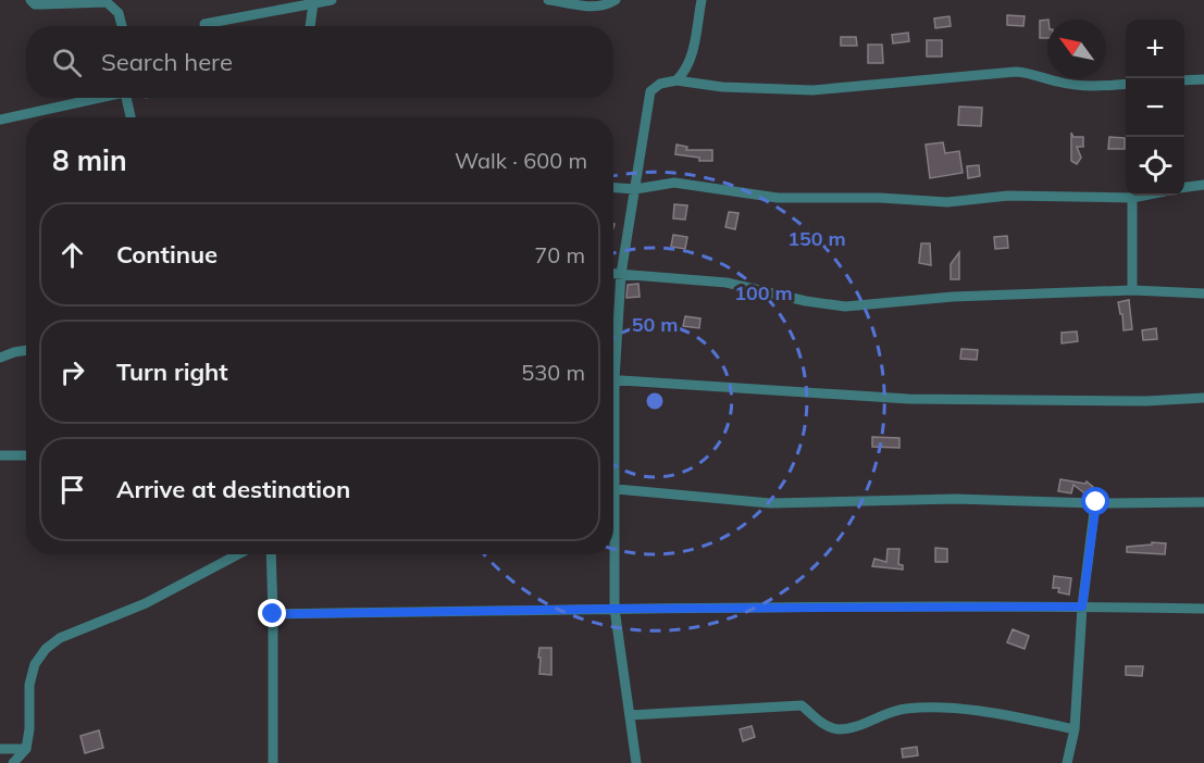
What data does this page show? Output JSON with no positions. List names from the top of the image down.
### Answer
{
  "north": "top left",
  "page": {
    "map_buttons": ["+", "−"],
    "search": "Search here",
    "heading": ["8 min", "Walk · 600 m"],
    "list": [
      ["Continue", "70 m"],
      ["Turn right", "530 m"],
      "Arrive at destination"
    ]
  },
  "rings": ["150 m", "100 m", "50 m"]
}
